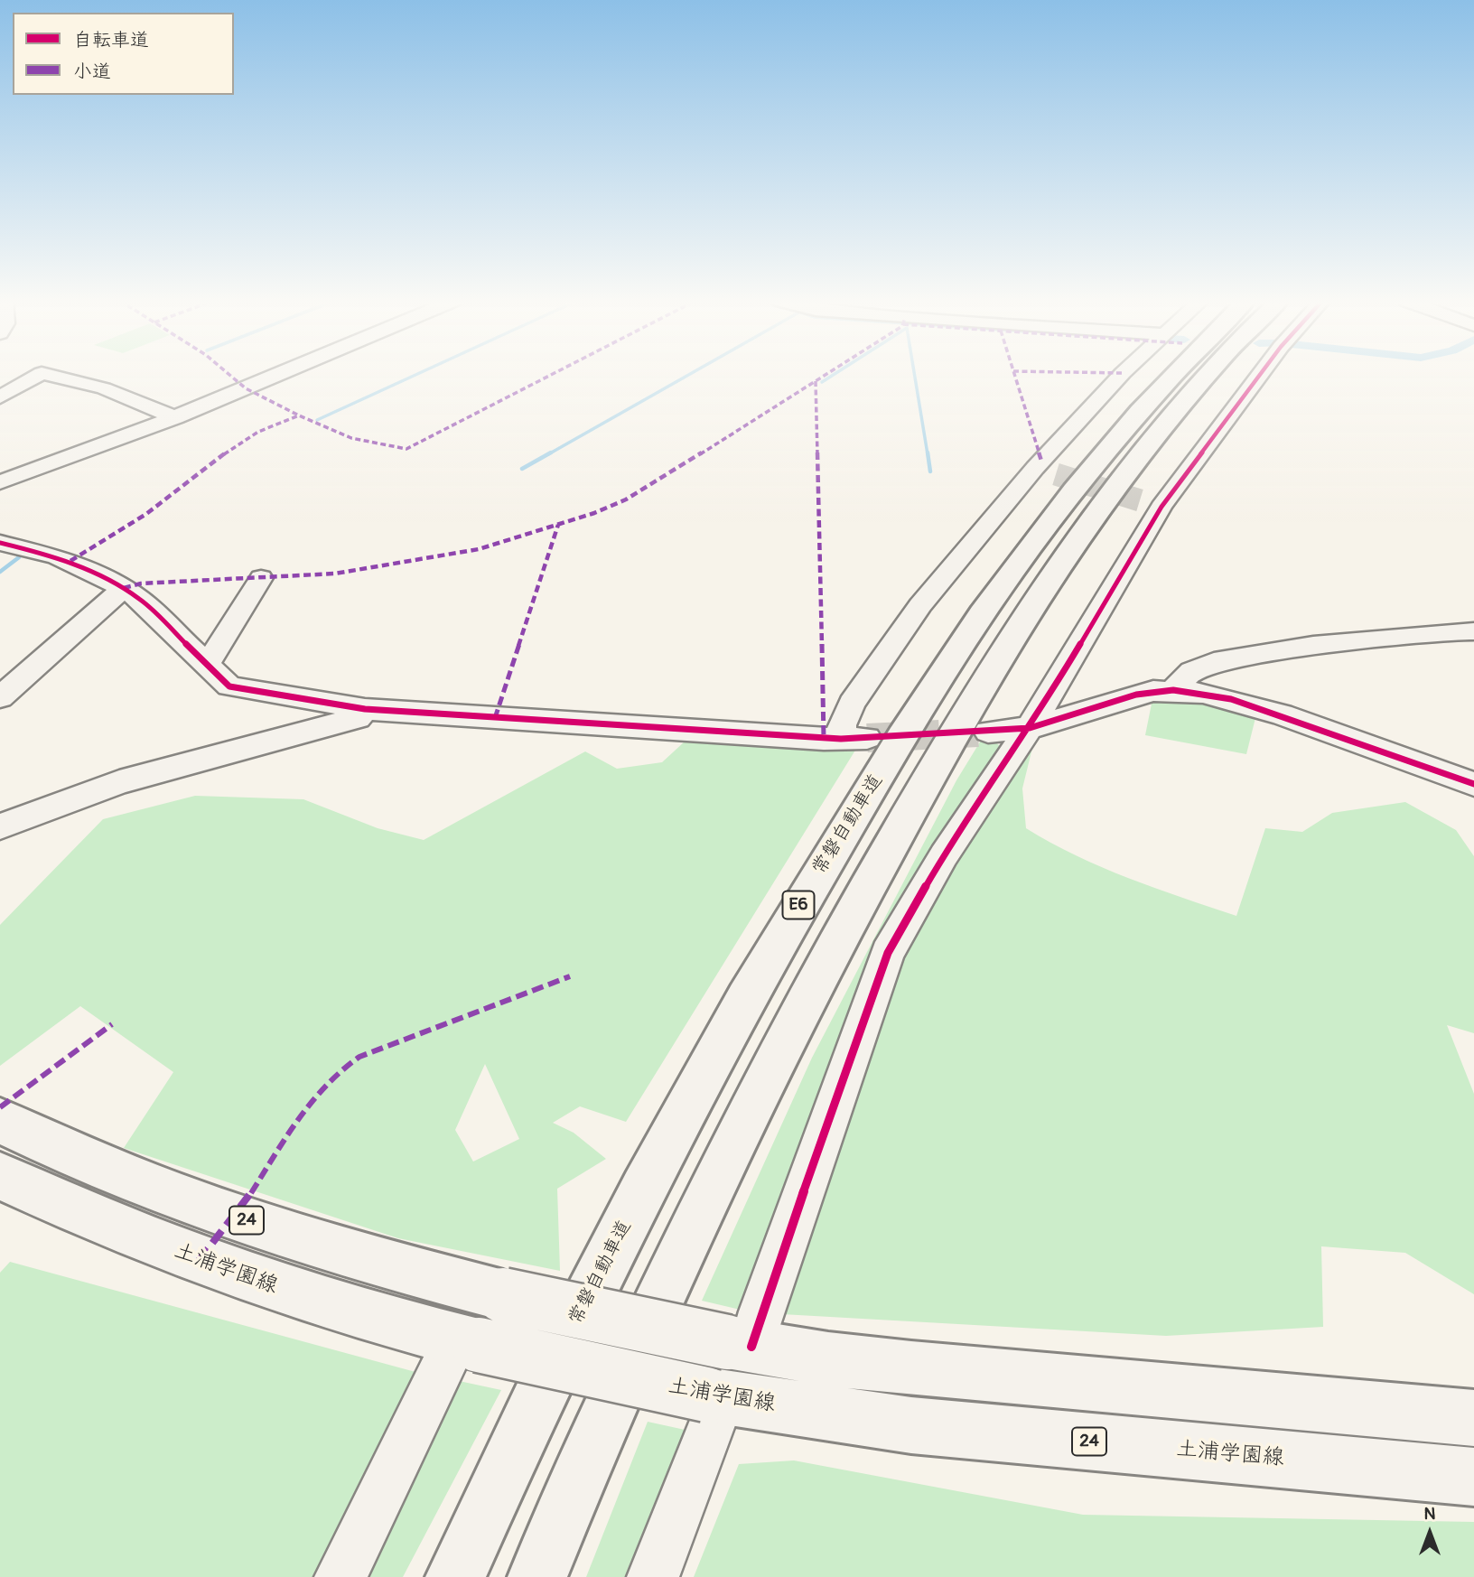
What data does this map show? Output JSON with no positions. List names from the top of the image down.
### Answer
{
  "streets": {
    "main road": [
      "常磐自動車道",
      "E6",
      "24",
      "土浦学園線"
    ]
  },
  "legend": ["自転車道", "小道"],
  "north": "top"
}
